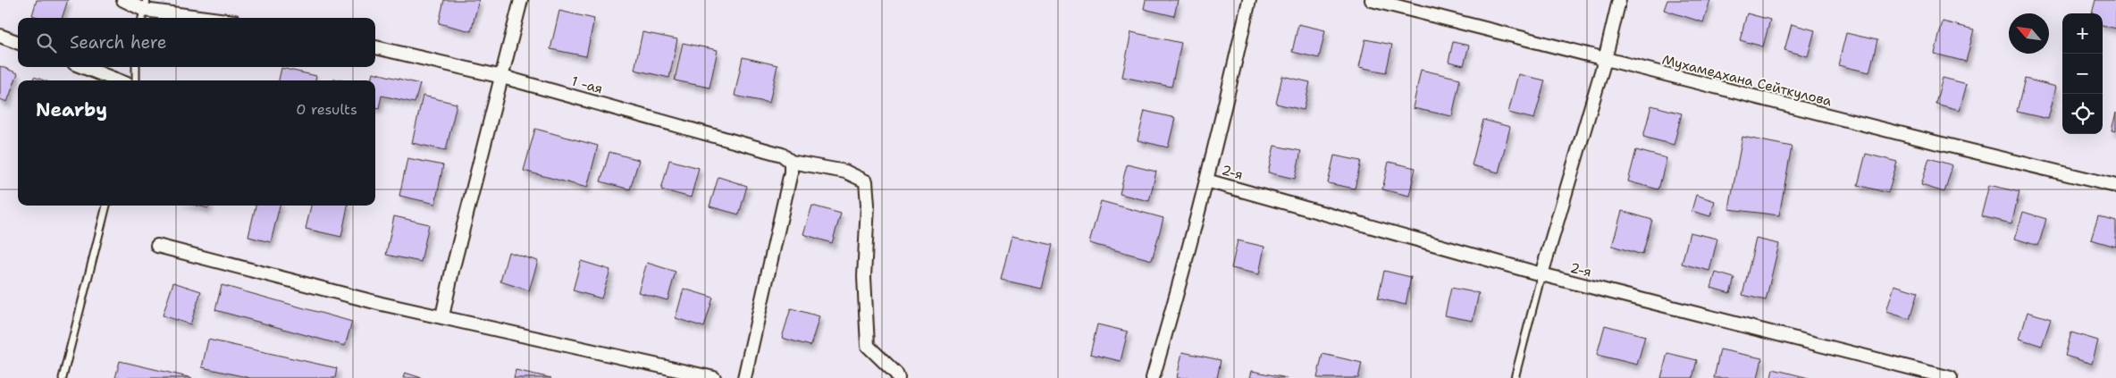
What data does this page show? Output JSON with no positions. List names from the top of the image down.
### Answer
{
  "streets": {
    "street": ["Мухамедхана Сейткулова", "1 -ая", "2-я"]
  },
  "north": "top left",
  "page": {
    "map_buttons": ["+", "−"],
    "search": "Search here",
    "heading": ["Nearby", "0 results"]
  }
}
